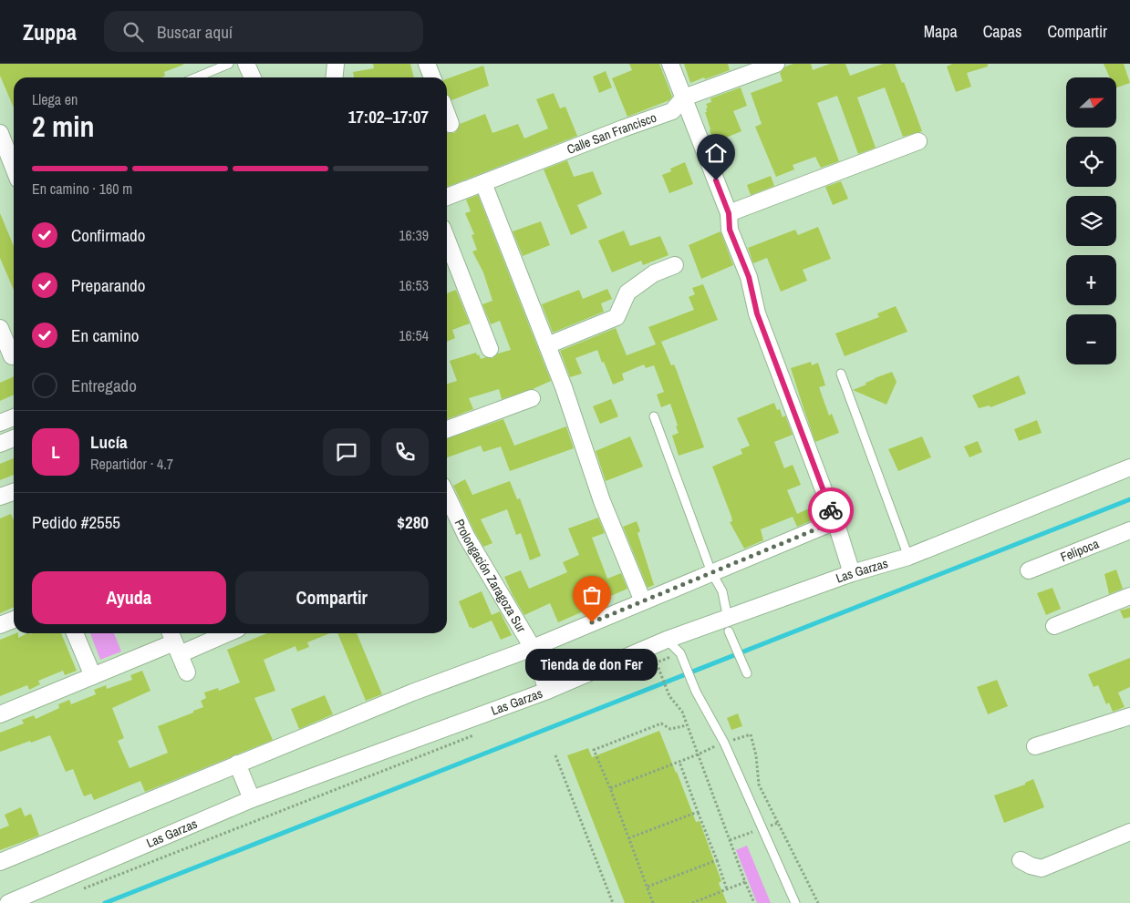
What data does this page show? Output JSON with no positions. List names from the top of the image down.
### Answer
{
  "streets": {
    "street": [
      "Calle San Francisco",
      "Felipoca",
      "Las Garzas",
      "Prolongación Zaragoza Sur"
    ]
  },
  "crossings": [
    ["Las Garzas", "Prolongación Zaragoza Sur"]
  ],
  "places": ["Tienda de don Fer"],
  "north": "right",
  "page": {
    "header": "Zuppa",
    "search": "Buscar aquí",
    "nav": ["Mapa", "Capas", "Compartir"],
    "map_buttons": ["+", "−"],
    "heading": ["2 min", "Llega en", "17:02–17:07"],
    "panel": [
      "Lucía",
      "Repartidor · 4.7",
      "Pedido #2555",
      "$280"
    ],
    "bar": "En camino · 160 m",
    "list": [
      ["Confirmado", "16:39"],
      ["Preparando", "16:53"],
      ["En camino", "16:54"],
      "Entregado"
    ],
    "round": "L",
    "buttons": ["Ayuda", "Compartir"],
    "bubble": "Tienda de don Fer"
  }
}
